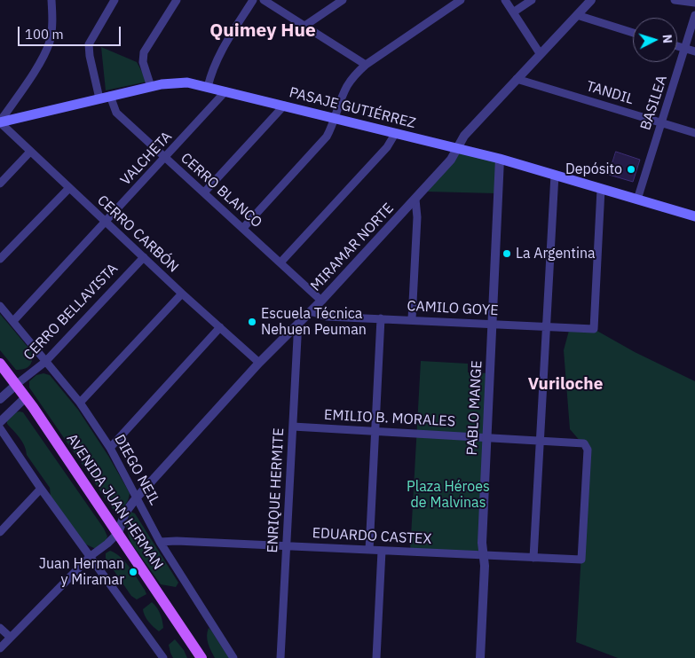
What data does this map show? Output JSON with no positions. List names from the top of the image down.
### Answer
{
  "streets": {
    "main road": ["PASAJE GUTIÉRREZ", "AVENIDA JUAN HERMAN"],
    "street": [
      "TANDIL",
      "BASILEA",
      "VALCHETA",
      "CERRO BLANCO",
      "CERRO CARBÓN",
      "MIRAMAR NORTE",
      "CAMILO GOYE",
      "CERRO BELLAVISTA",
      "PABLO MANGE",
      "EMILIO B. MORALES",
      "DIEGO NEIL",
      "ENRIQUE HERMITE",
      "EDUARDO CASTEX"
    ]
  },
  "crossings": [
    ["TANDIL", "BASILEA"],
    ["TANDIL", "MIRAMAR NORTE"],
    ["BASILEA", "PASAJE GUTIÉRREZ"],
    ["PASAJE GUTIÉRREZ", "VALCHETA"],
    ["PASAJE GUTIÉRREZ", "CERRO BLANCO"],
    ["PASAJE GUTIÉRREZ", "CERRO CARBÓN"],
    ["PASAJE GUTIÉRREZ", "MIRAMAR NORTE"],
    ["PASAJE GUTIÉRREZ", "CAMILO GOYE"],
    ["PASAJE GUTIÉRREZ", "PABLO MANGE"],
    ["VALCHETA", "CERRO BLANCO"],
    ["VALCHETA", "CERRO CARBÓN"],
    ["VALCHETA", "DIEGO NEIL"],
    ["CERRO BLANCO", "MIRAMAR NORTE"],
    ["CERRO CARBÓN", "MIRAMAR NORTE"],
    ["CERRO CARBÓN", "CERRO BELLAVISTA"],
    ["MIRAMAR NORTE", "CAMILO GOYE"],
    ["MIRAMAR NORTE", "DIEGO NEIL"],
    ["MIRAMAR NORTE", "ENRIQUE HERMITE"],
    ["MIRAMAR NORTE", "AVENIDA JUAN HERMAN"],
    ["CAMILO GOYE", "PABLO MANGE"],
    ["CERRO BELLAVISTA", "DIEGO NEIL"],
    ["CERRO BELLAVISTA", "AVENIDA JUAN HERMAN"],
    ["PABLO MANGE", "EMILIO B. MORALES"],
    ["PABLO MANGE", "EDUARDO CASTEX"],
    ["EMILIO B. MORALES", "ENRIQUE HERMITE"],
    ["EMILIO B. MORALES", "EDUARDO CASTEX"],
    ["DIEGO NEIL", "EDUARDO CASTEX"],
    ["ENRIQUE HERMITE", "EDUARDO CASTEX"]
  ],
  "districts": ["Quimey Hue", "Vuriloche"],
  "parks": ["Plaza Héroes de Malvinas"],
  "places": [
    "Depósito",
    "La Argentina",
    "Escuela Técnica Nehuen Peuman",
    "Juan Herman y Miramar"
  ],
  "scale_bar": "100 m",
  "north": "right"
}
